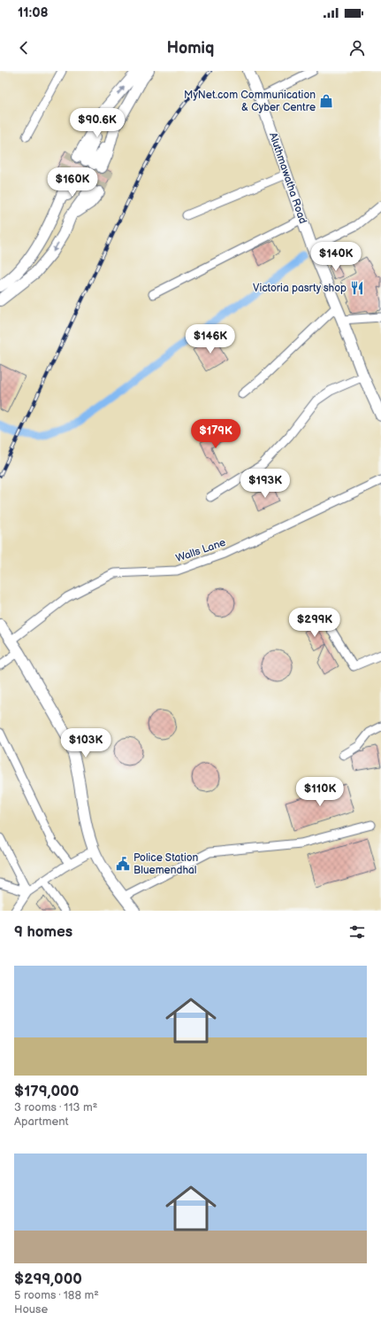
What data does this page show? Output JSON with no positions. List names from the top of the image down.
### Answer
{
  "streets": {
    "main road": ["Aluthmawatha Road"],
    "street": ["Walls Lane"]
  },
  "places": {
    "shop": ["MyNet.com Communication & Cyber Centre"],
    "restaurant": ["Victoria pasrty shop"],
    "public building": ["Police Station Bluemendhal"]
  },
  "page": {
    "status": "11:08",
    "header": "Homiq",
    "price": [
      "$90.6K",
      "$160K",
      "$140K",
      "$146K",
      "$179K",
      "$193K",
      "$299K",
      "$103K",
      "$110K"
    ],
    "heading": "9 homes",
    "list": [
      {
        "name": "$179,000",
        "note": "3 rooms · 113 m² · Apartment"
      },
      {
        "name": "$299,000",
        "note": "5 rooms · 188 m² · House"
      }
    ]
  }
}
